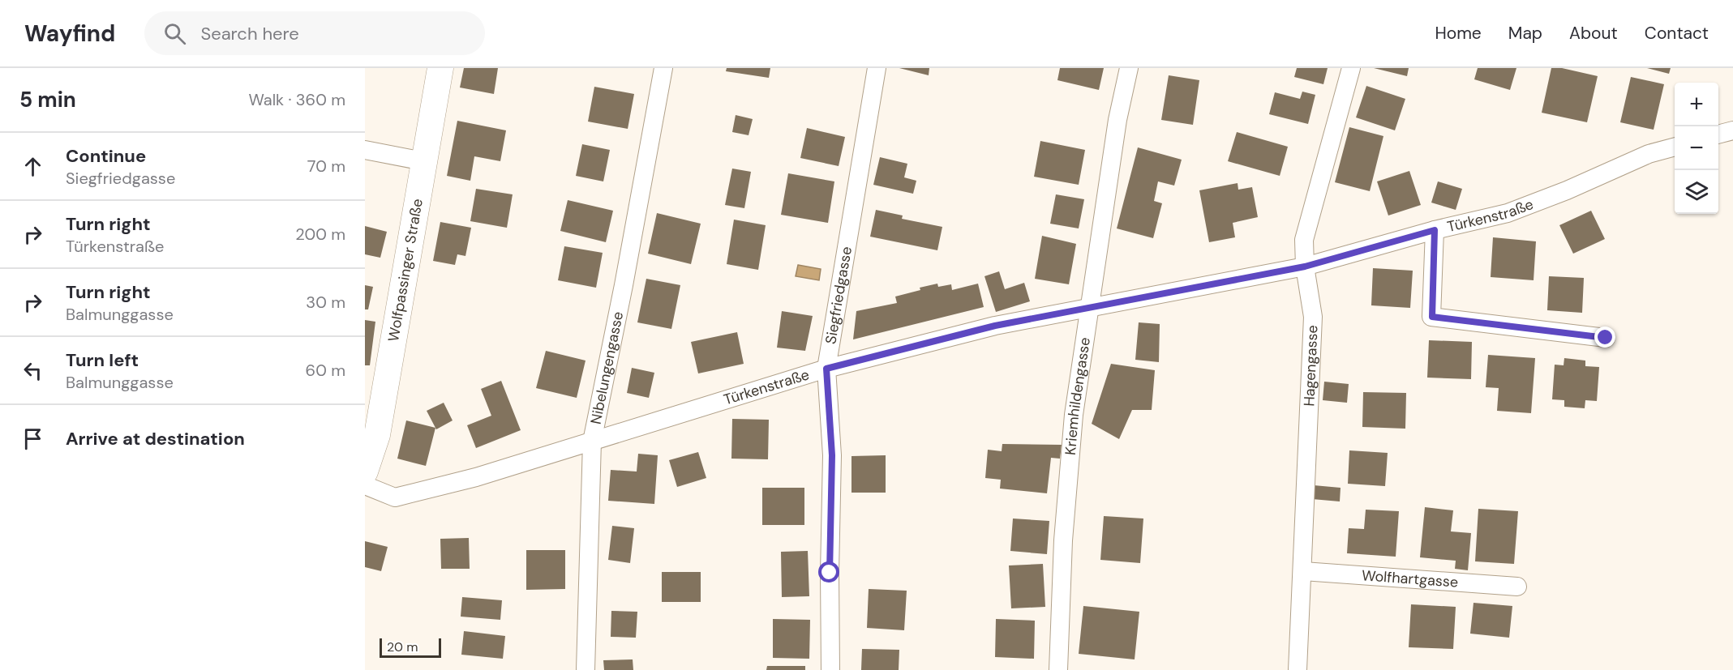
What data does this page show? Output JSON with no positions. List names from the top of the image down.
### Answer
{
  "streets": {
    "street": [
      "Türkenstraße",
      "Wolfpassinger Straße",
      "Siegfriedgasse",
      "Hagengasse",
      "Nibelungengasse",
      "Kriemhildengasse",
      "Wolfhartgasse"
    ]
  },
  "crossings": [
    ["Türkenstraße", "Siegfriedgasse"],
    ["Türkenstraße", "Hagengasse"],
    ["Türkenstraße", "Nibelungengasse"],
    ["Türkenstraße", "Kriemhildengasse"],
    ["Hagengasse", "Wolfhartgasse"]
  ],
  "scale_bar": "20 m",
  "page": {
    "header": "Wayfind",
    "search": "Search here",
    "nav": [
      "Home",
      "Map",
      "About",
      "Contact"
    ],
    "heading": ["5 min", "Walk · 360 m"],
    "map_buttons": ["+", "−"],
    "list": [
      ["Continue", "Siegfriedgasse", "70 m"],
      ["Turn right", "Türkenstraße", "200 m"],
      ["Turn right", "Balmunggasse", "30 m"],
      ["Turn left", "Balmunggasse", "60 m"],
      "Arrive at destination"
    ],
    "scale": "20 m"
  }
}
